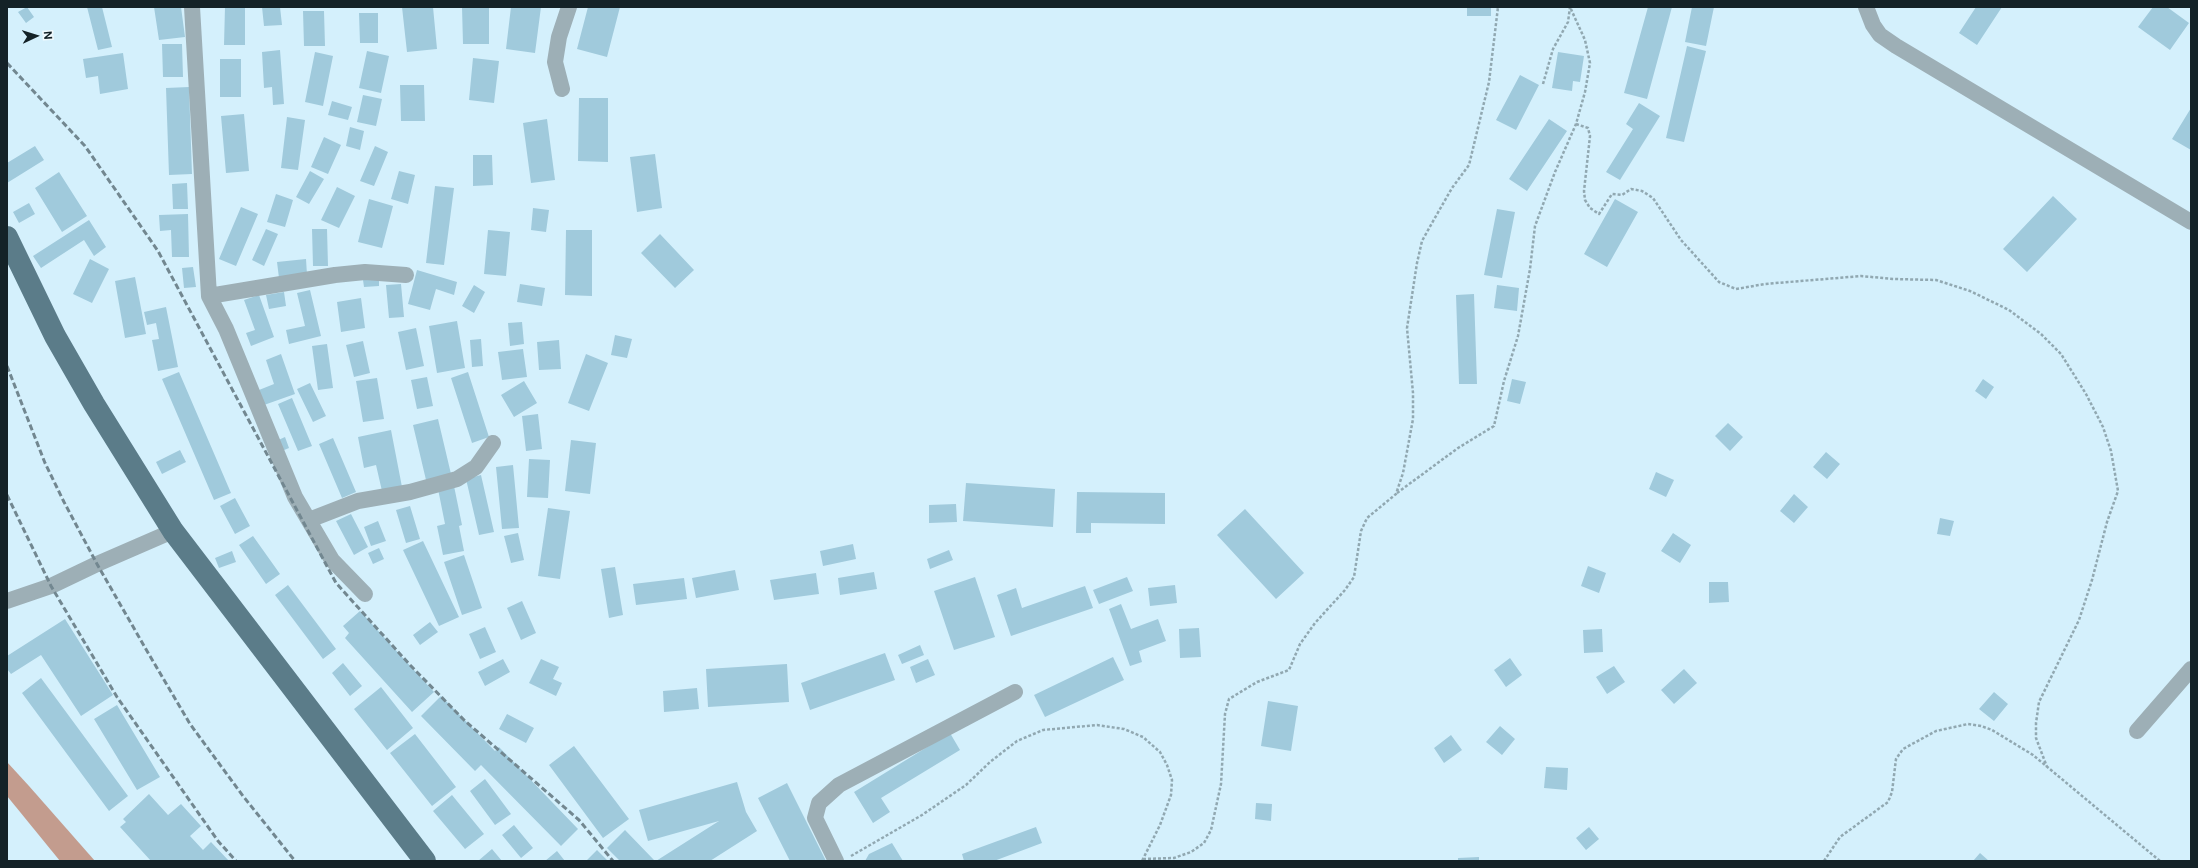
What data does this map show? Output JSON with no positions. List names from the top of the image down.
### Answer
{
  "north": "right"
}
